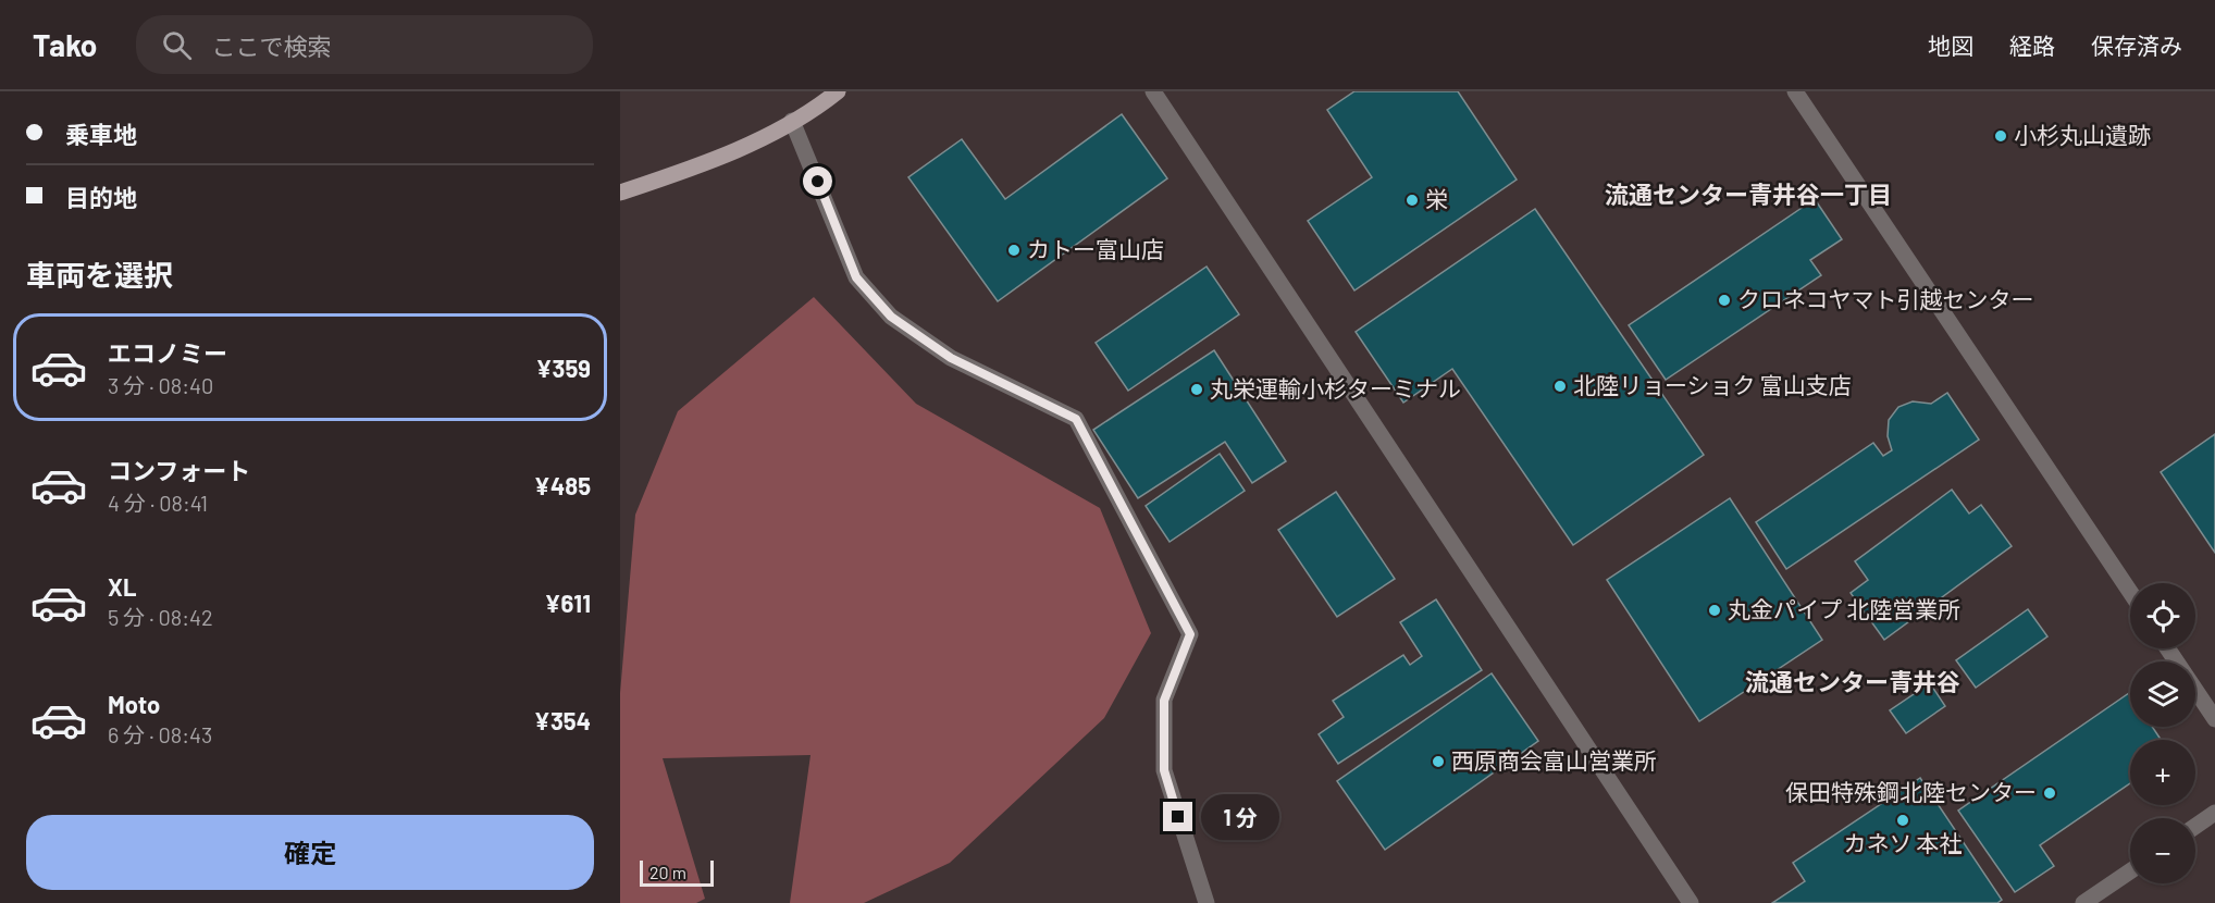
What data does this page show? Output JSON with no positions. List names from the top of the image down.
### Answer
{
  "districts": ["流通センター青井谷一丁目", "流通センター青井谷"],
  "places": [
    "小杉丸山遺跡",
    "栄",
    "カトー富山店",
    "クロネコヤマト引越センター",
    "北陸リョーショク 富山支店",
    "丸栄運輸小杉ターミナル",
    "丸金パイプ 北陸営業所",
    "西原商会富山営業所",
    "保田特殊鋼北陸センター",
    "カネソ 本社"
  ],
  "scale_bar": "20 m",
  "page": {
    "header": "Tako",
    "search": "ここで検索",
    "nav": ["地図", "経路", "保存済み"],
    "banner": ["乗車地", "目的地"],
    "heading": "車両を選択",
    "list": [
      {
        "name": "エコノミー",
        "note": "3 分 · 08:40",
        "value": "¥359"
      },
      {
        "name": "コンフォート",
        "note": "4 分 · 08:41",
        "value": "¥485"
      },
      {
        "name": "XL",
        "note": "5 分 · 08:42",
        "value": "¥611"
      },
      {
        "name": "Moto",
        "note": "6 分 · 08:43",
        "value": "¥354"
      }
    ],
    "map_buttons": ["+", "−"],
    "bubble": "1 分",
    "buttons": "確定",
    "scale": "20 m"
  }
}
